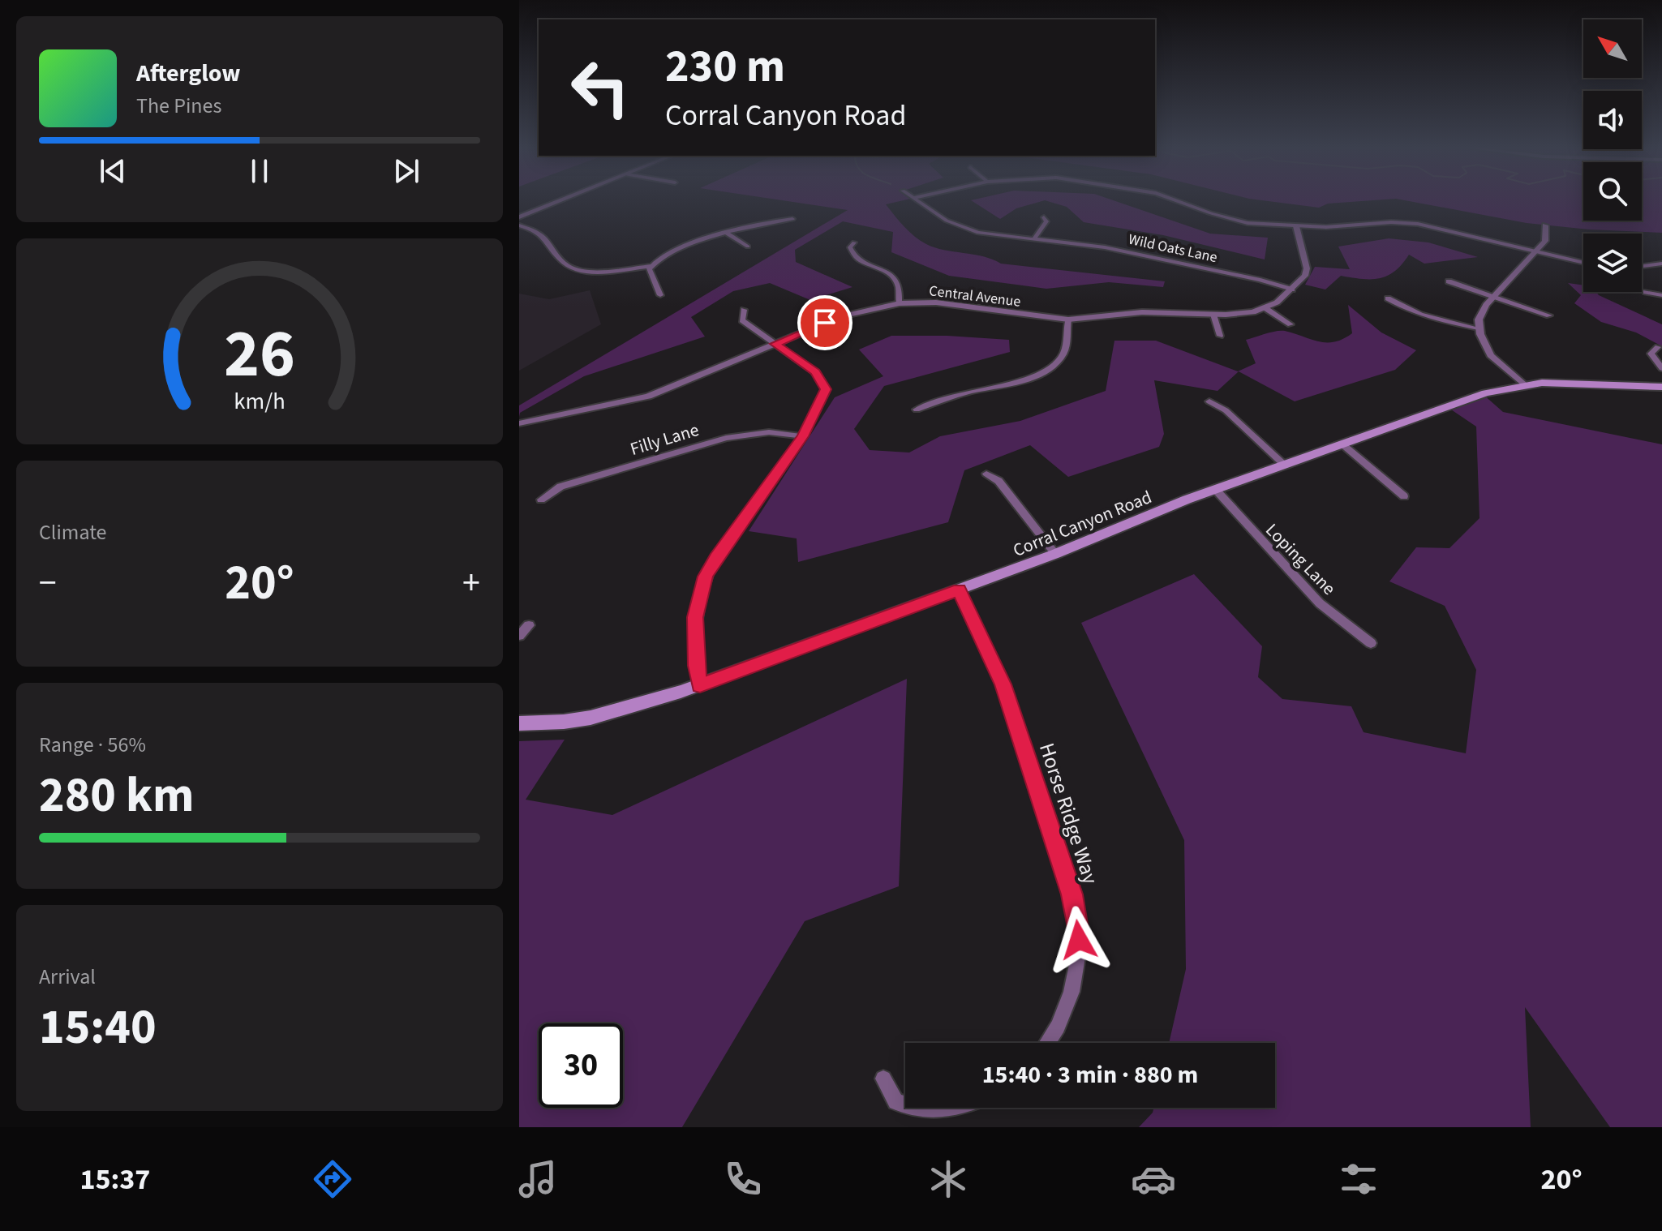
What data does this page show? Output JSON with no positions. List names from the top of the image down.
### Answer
{
  "streets": {
    "main road": ["Corral Canyon Road"],
    "street": [
      "Wild Oats Lane",
      "Central Avenue",
      "Filly Lane",
      "Loping Lane",
      "Horse Ridge Way"
    ]
  },
  "crossings": [
    ["Wild Oats Lane", "Central Avenue"],
    ["Corral Canyon Road", "Loping Lane"],
    ["Corral Canyon Road", "Horse Ridge Way"]
  ],
  "north": "top left",
  "page": {
    "turn": ["230 m", "Corral Canyon Road"],
    "song": ["Afterglow", "The Pines"],
    "tile": [
      "Climate",
      ["Range · 56%", "280 km"],
      ["Arrival", "15:40"]
    ],
    "heat": ["−", "20°", "+"],
    "limit": "30",
    "trip": "15:40 · 3 min · 880 m",
    "tabs": ["15:37", "20°"],
    "gauge": ["26", "km/h"]
  }
}
